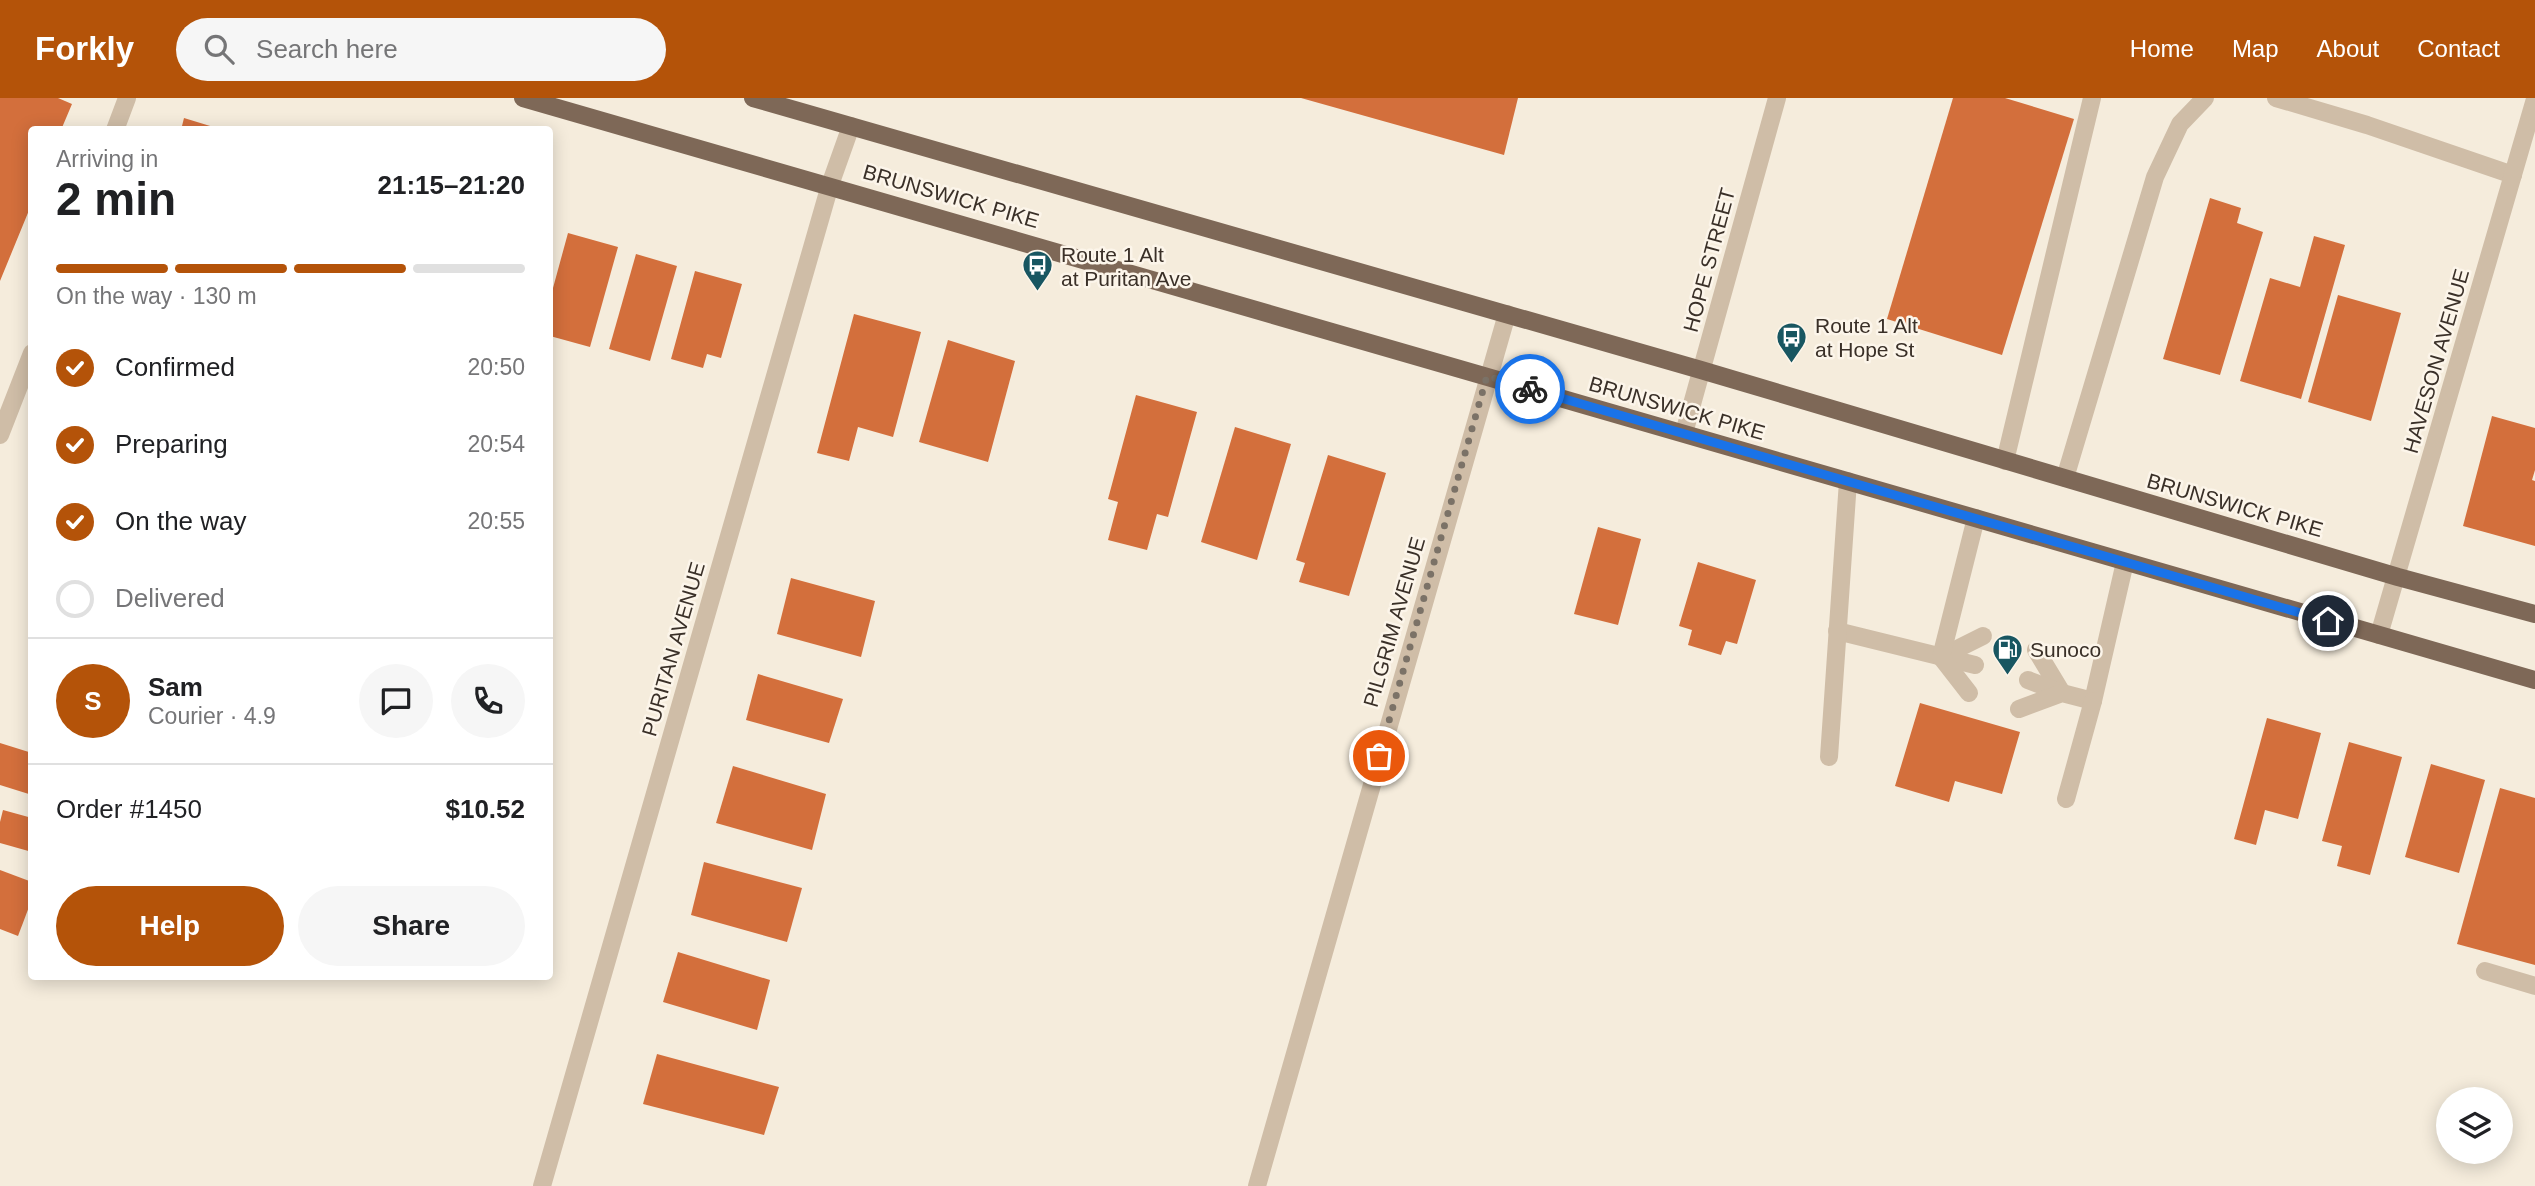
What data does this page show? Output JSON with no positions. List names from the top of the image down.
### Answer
{
  "streets": {
    "main road": ["BRUNSWICK PIKE"],
    "street": [
      "HOPE STREET",
      "HAVESON AVENUE",
      "PILGRIM AVENUE",
      "PURITAN AVENUE"
    ]
  },
  "crossings": [
    ["BRUNSWICK PIKE", "HOPE STREET"],
    ["BRUNSWICK PIKE", "HAVESON AVENUE"],
    ["BRUNSWICK PIKE", "PILGRIM AVENUE"],
    ["BRUNSWICK PIKE", "PURITAN AVENUE"]
  ],
  "places": {
    "bus stop": ["Route 1 Alt at Puritan Ave", "Route 1 Alt at Hope St"],
    "fuel station": ["Sunoco"]
  },
  "page": {
    "header": "Forkly",
    "search": "Search here",
    "nav": [
      "Home",
      "Map",
      "About",
      "Contact"
    ],
    "heading": ["2 min", "Arriving in", "21:15–21:20"],
    "panel": [
      "Sam",
      "Courier · 4.9",
      "Order #1450",
      "$10.52"
    ],
    "bar": "On the way · 130 m",
    "list": [
      ["Confirmed", "20:50"],
      ["Preparing", "20:54"],
      ["On the way", "20:55"],
      "Delivered"
    ],
    "round": "S",
    "buttons": ["Help", "Share"]
  }
}
